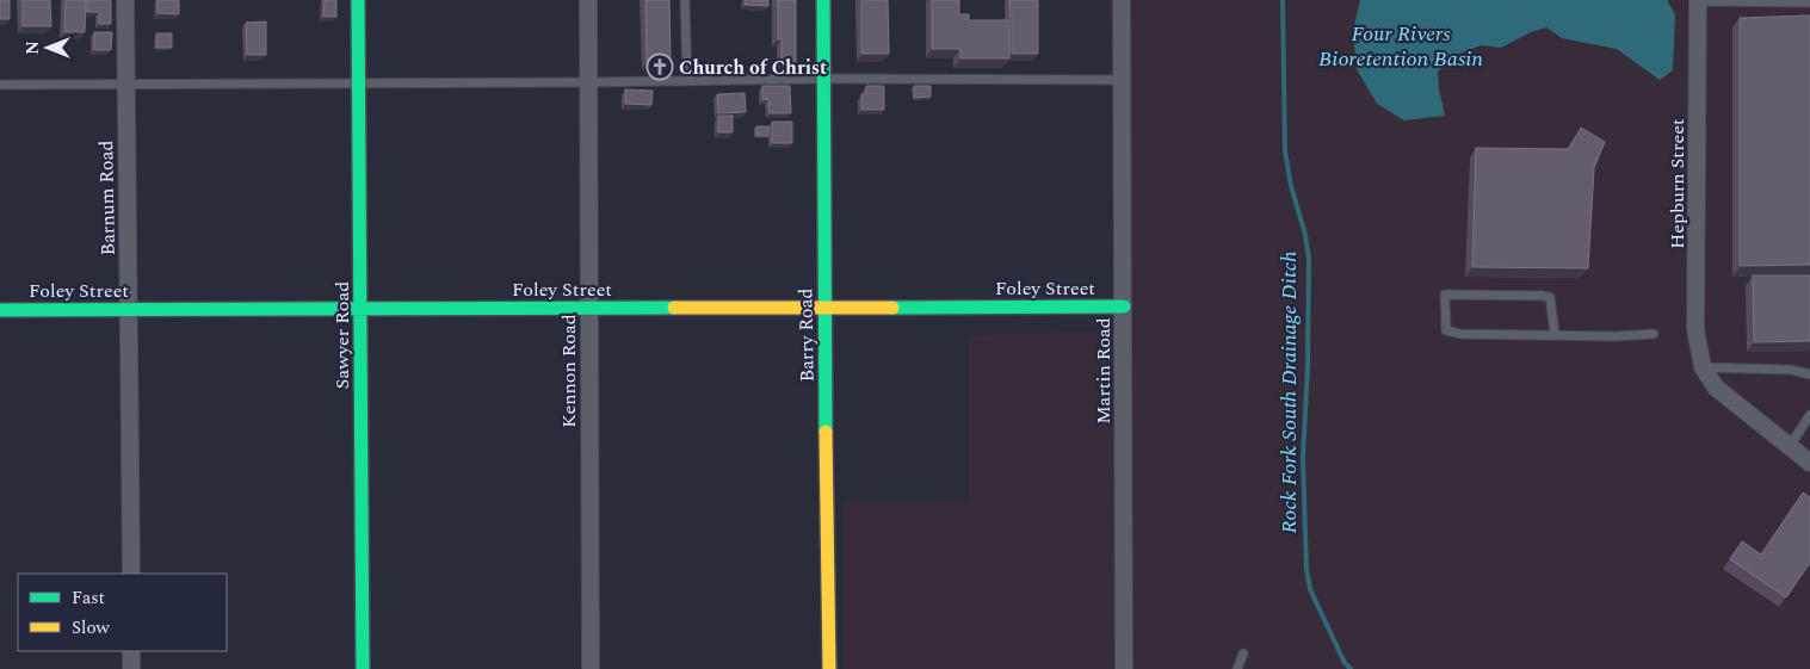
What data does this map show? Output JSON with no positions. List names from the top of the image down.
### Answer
{
  "streets": {
    "street": [
      "Hepburn Street",
      "Barnum Road",
      "Foley Street",
      "Sawyer Road",
      "Barry Road",
      "Kennon Road",
      "Martin Road"
    ]
  },
  "crossings": [
    ["Barnum Road", "Foley Street"],
    ["Foley Street", "Sawyer Road"],
    ["Foley Street", "Barry Road"],
    ["Foley Street", "Kennon Road"],
    ["Foley Street", "Martin Road"]
  ],
  "water": ["Four Rivers Bioretention Basin", "Rock Fork South Drainage Ditch"],
  "places": {
    "church": ["Church of Christ"]
  },
  "legend": ["Fast", "Slow"],
  "north": "left"
}
